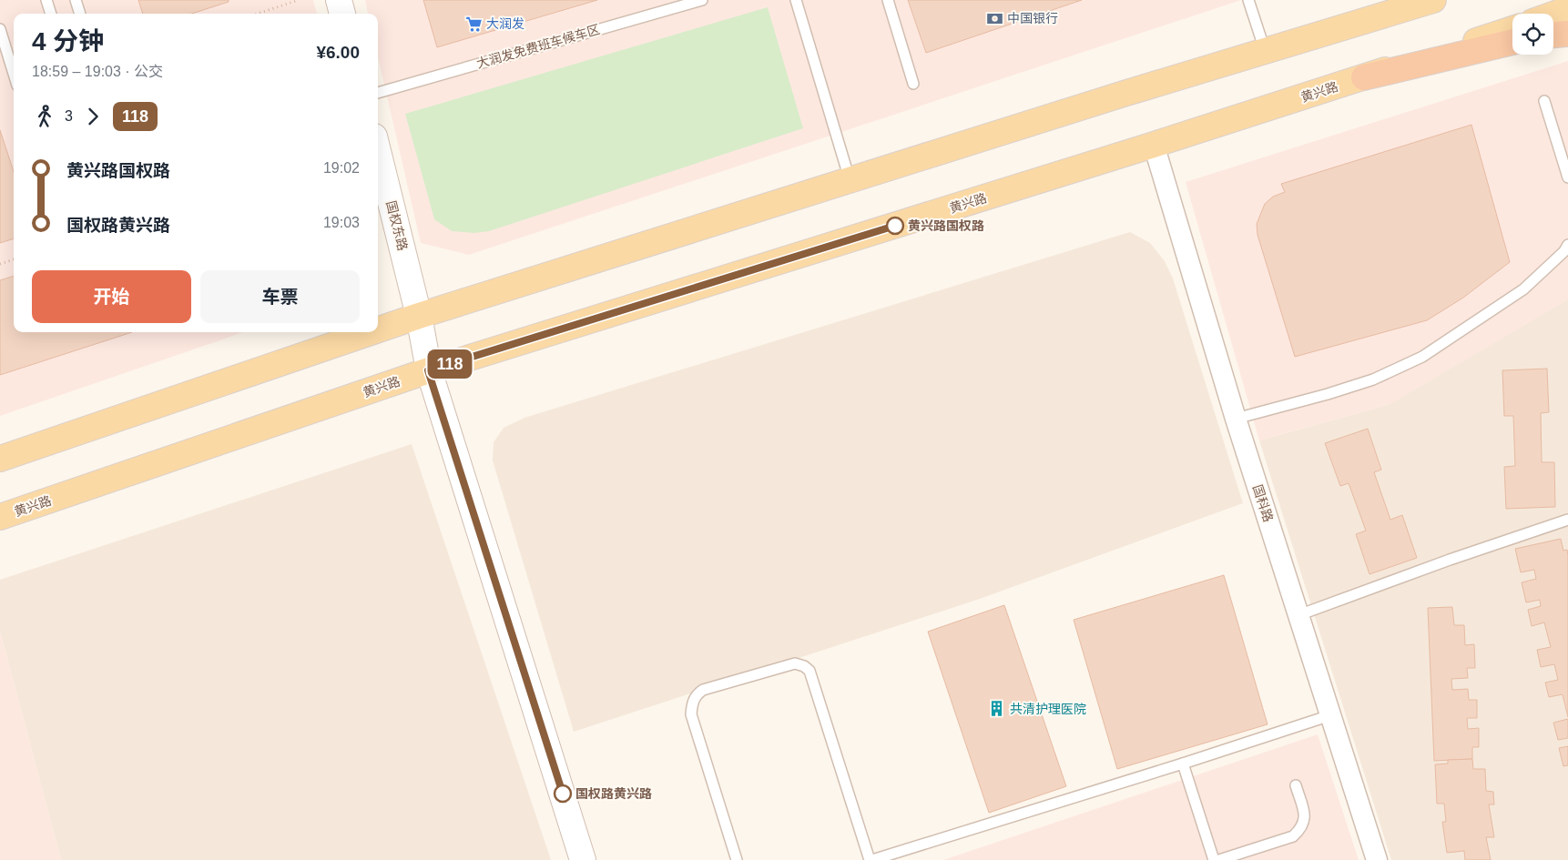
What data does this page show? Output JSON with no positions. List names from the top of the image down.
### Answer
{
  "streets": {
    "main road": ["黄兴路"],
    "street": ["国权东路", "国科路"],
    "lane": ["大润发免费班车候车区"]
  },
  "crossings": [
    ["黄兴路", "国权东路"],
    ["黄兴路", "国科路"]
  ],
  "places": {
    "bank": ["中国银行"],
    "supermarket": ["大润发"],
    "other": ["黄兴路国权路", "国权路黄兴路"],
    "building": ["共清护理医院"]
  },
  "lines": ["bus line 118"],
  "page": {
    "on_map": "118",
    "heading": ["4 分钟", "18:59 – 19:03 · 公交", "¥6.00"],
    "legs": ["3", "118"],
    "list": [
      {
        "name": "黄兴路国权路",
        "value": "19:02"
      },
      {
        "name": "国权路黄兴路",
        "value": "19:03"
      }
    ],
    "buttons": ["开始", "车票"]
  }
}
